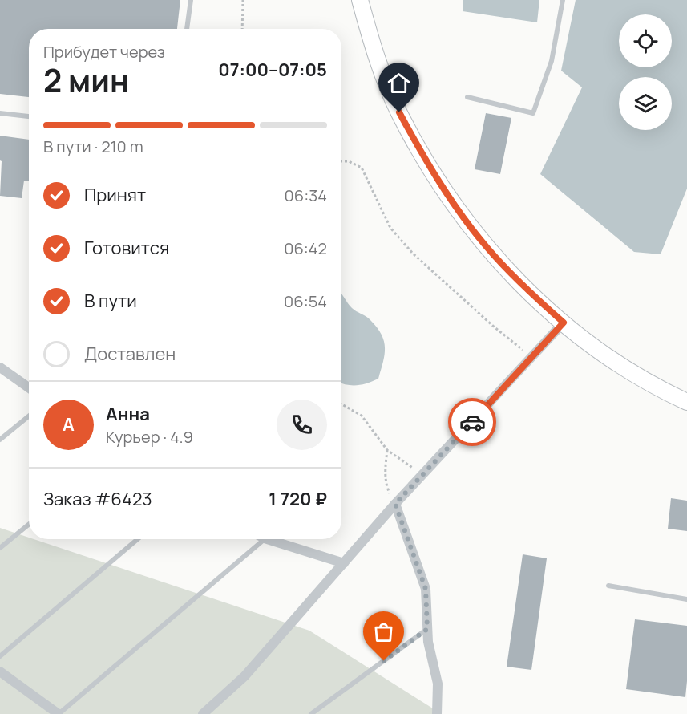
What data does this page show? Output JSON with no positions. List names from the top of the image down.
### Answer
{
  "page": {
    "heading": ["2 мин", "Прибудет через", "07:00–07:05"],
    "panel": [
      "Анна",
      "Курьер · 4.9",
      "Заказ #6423",
      "1 720 ₽"
    ],
    "bar": "В пути · 210 m",
    "list": [
      ["Принят", "06:34"],
      ["Готовится", "06:42"],
      ["В пути", "06:54"],
      "Доставлен"
    ],
    "round": "А"
  }
}
